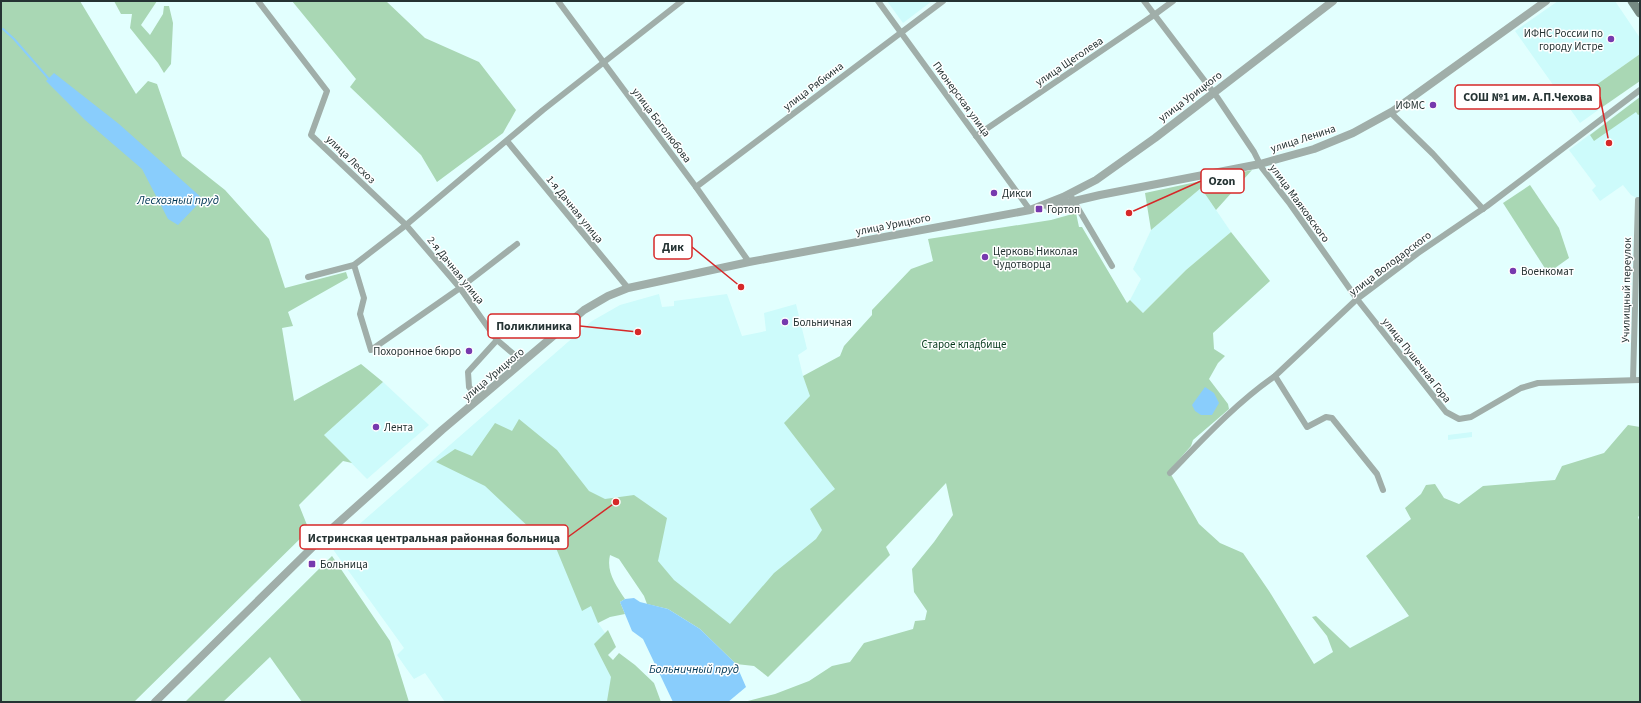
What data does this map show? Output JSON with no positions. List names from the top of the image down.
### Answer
{
  "streets": {
    "street": [
      "улица Щеголева",
      "улица Рябкина",
      "улица Урицкого",
      "Пионерская улица",
      "улица Боголюбова",
      "улица Ленина",
      "улица Лесхоз",
      "улица Маяковского",
      "1-я Дачная улица",
      "улица Володарского",
      "2-я Дачная улица",
      "Училищный переулок",
      "улица Пушечная Гора"
    ]
  },
  "crossings": [
    ["улица Щеголева", "Пионерская улица"],
    ["улица Щеголева", "улица Маяковского"],
    ["улица Рябкина", "Пионерская улица"],
    ["улица Рябкина", "улица Боголюбова"],
    ["улица Урицкого", "Пионерская улица"],
    ["улица Урицкого", "улица Боголюбова"],
    ["улица Урицкого", "улица Ленина"],
    ["улица Урицкого", "улица Маяковского"],
    ["улица Урицкого", "1-я Дачная улица"],
    ["улица Урицкого", "2-я Дачная улица"],
    ["Пионерская улица", "улица Ленина"],
    ["улица Ленина", "улица Маяковского"],
    ["улица Лесхоз", "2-я Дачная улица"],
    ["улица Маяковского", "улица Володарского"],
    ["улица Маяковского", "улица Пушечная Гора"],
    ["улица Володарского", "улица Пушечная Гора"],
    ["Училищный переулок", "улица Пушечная Гора"]
  ],
  "water": ["Лесхозный пруд", "Больничный пруд"],
  "parks": ["Старое кладбище"],
  "places": {
    "other": [
      "ИФНС России по городу Истре",
      "ИФМС",
      "СОШ №1 им. А.П.Чехова",
      "Дикси",
      "Ozon",
      "Церковь Николая Чудотворца",
      "Военкомат",
      "Дик",
      "Больничная",
      "Поликлиника",
      "Похоронное бюро",
      "Лента",
      "Истринская центральная районная больница"
    ],
    "transit": ["Гортоп", "Больница"]
  }
}
